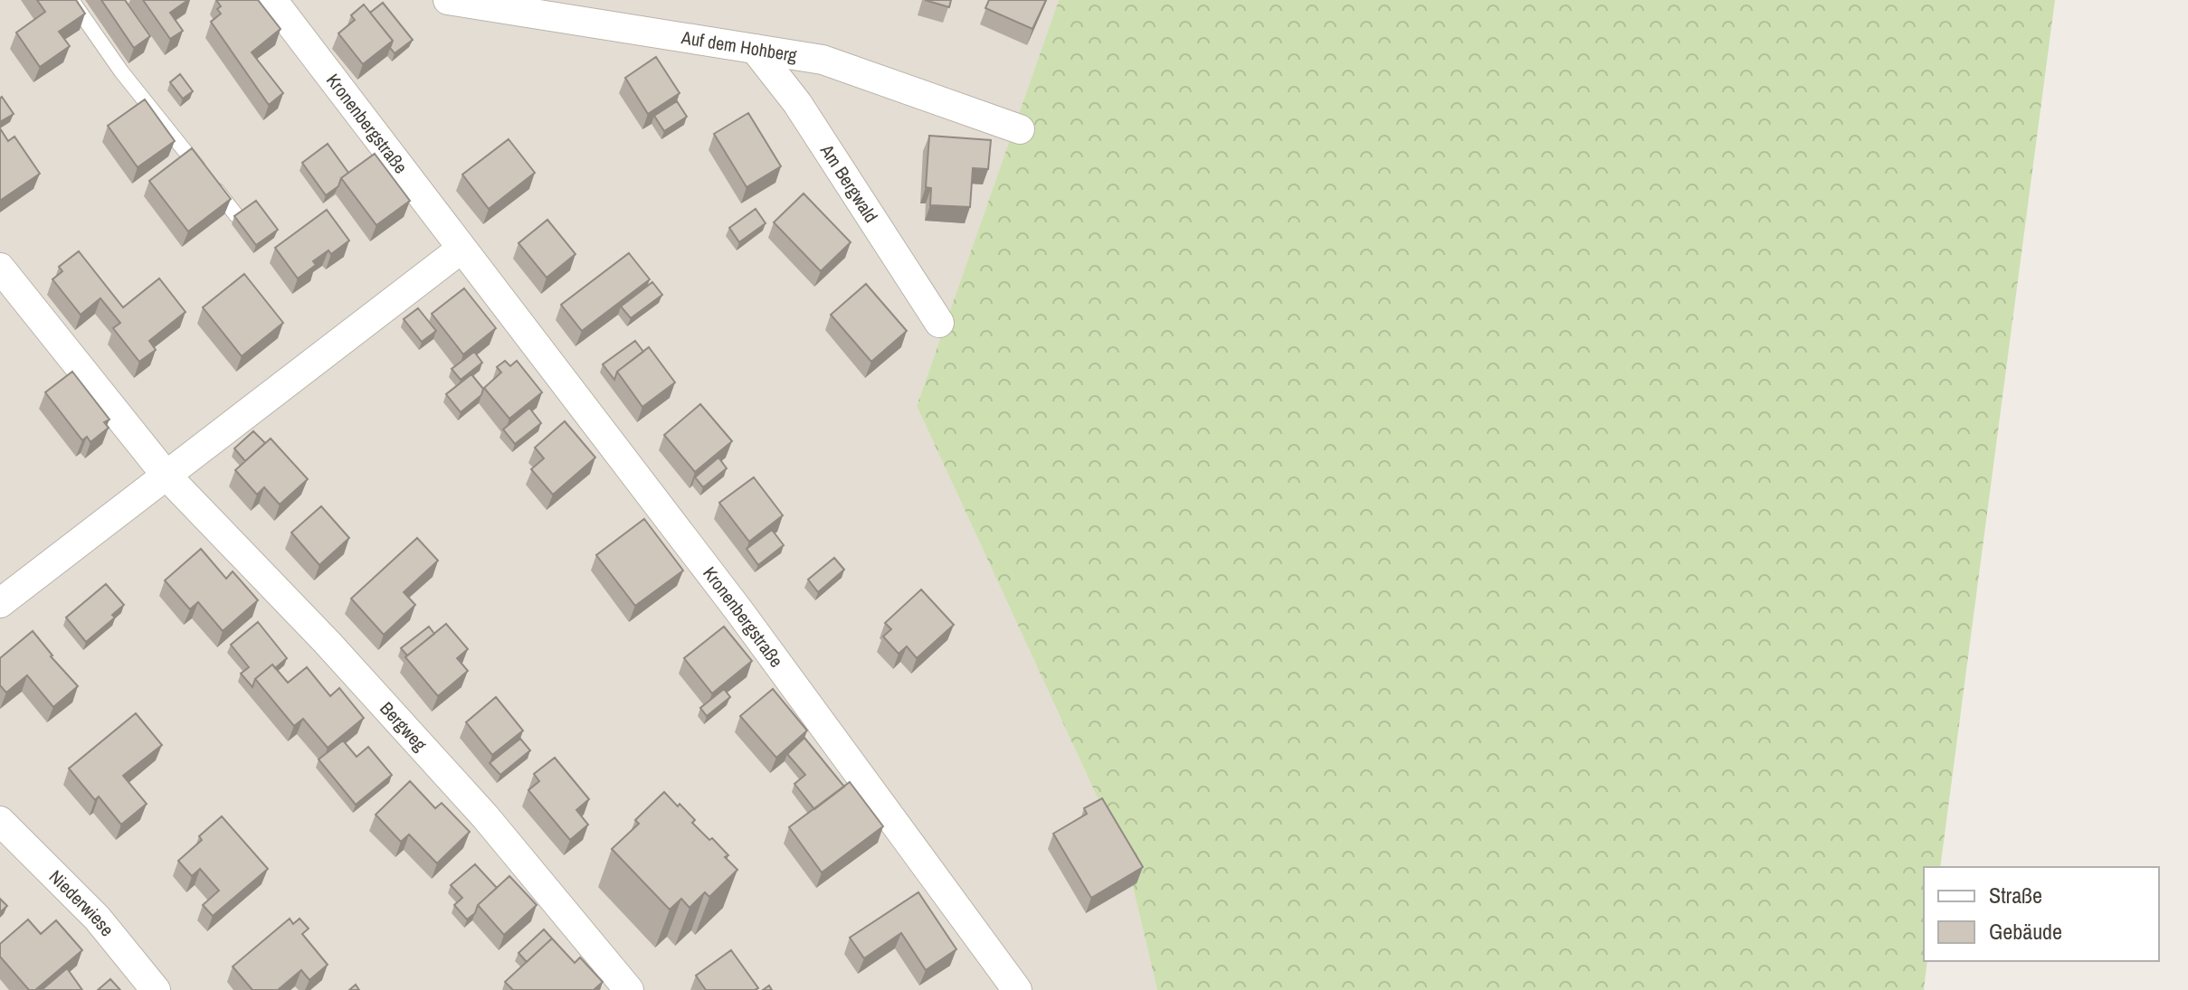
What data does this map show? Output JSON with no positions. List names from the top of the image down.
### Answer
{
  "streets": {
    "street": [
      "Auf dem Hohberg",
      "Kronenbergstraße",
      "Am Bergwald",
      "Bergweg",
      "Niederwiese"
    ]
  },
  "crossings": [
    ["Auf dem Hohberg", "Am Bergwald"]
  ],
  "legend": ["Straße", "Gebäude"]
}
